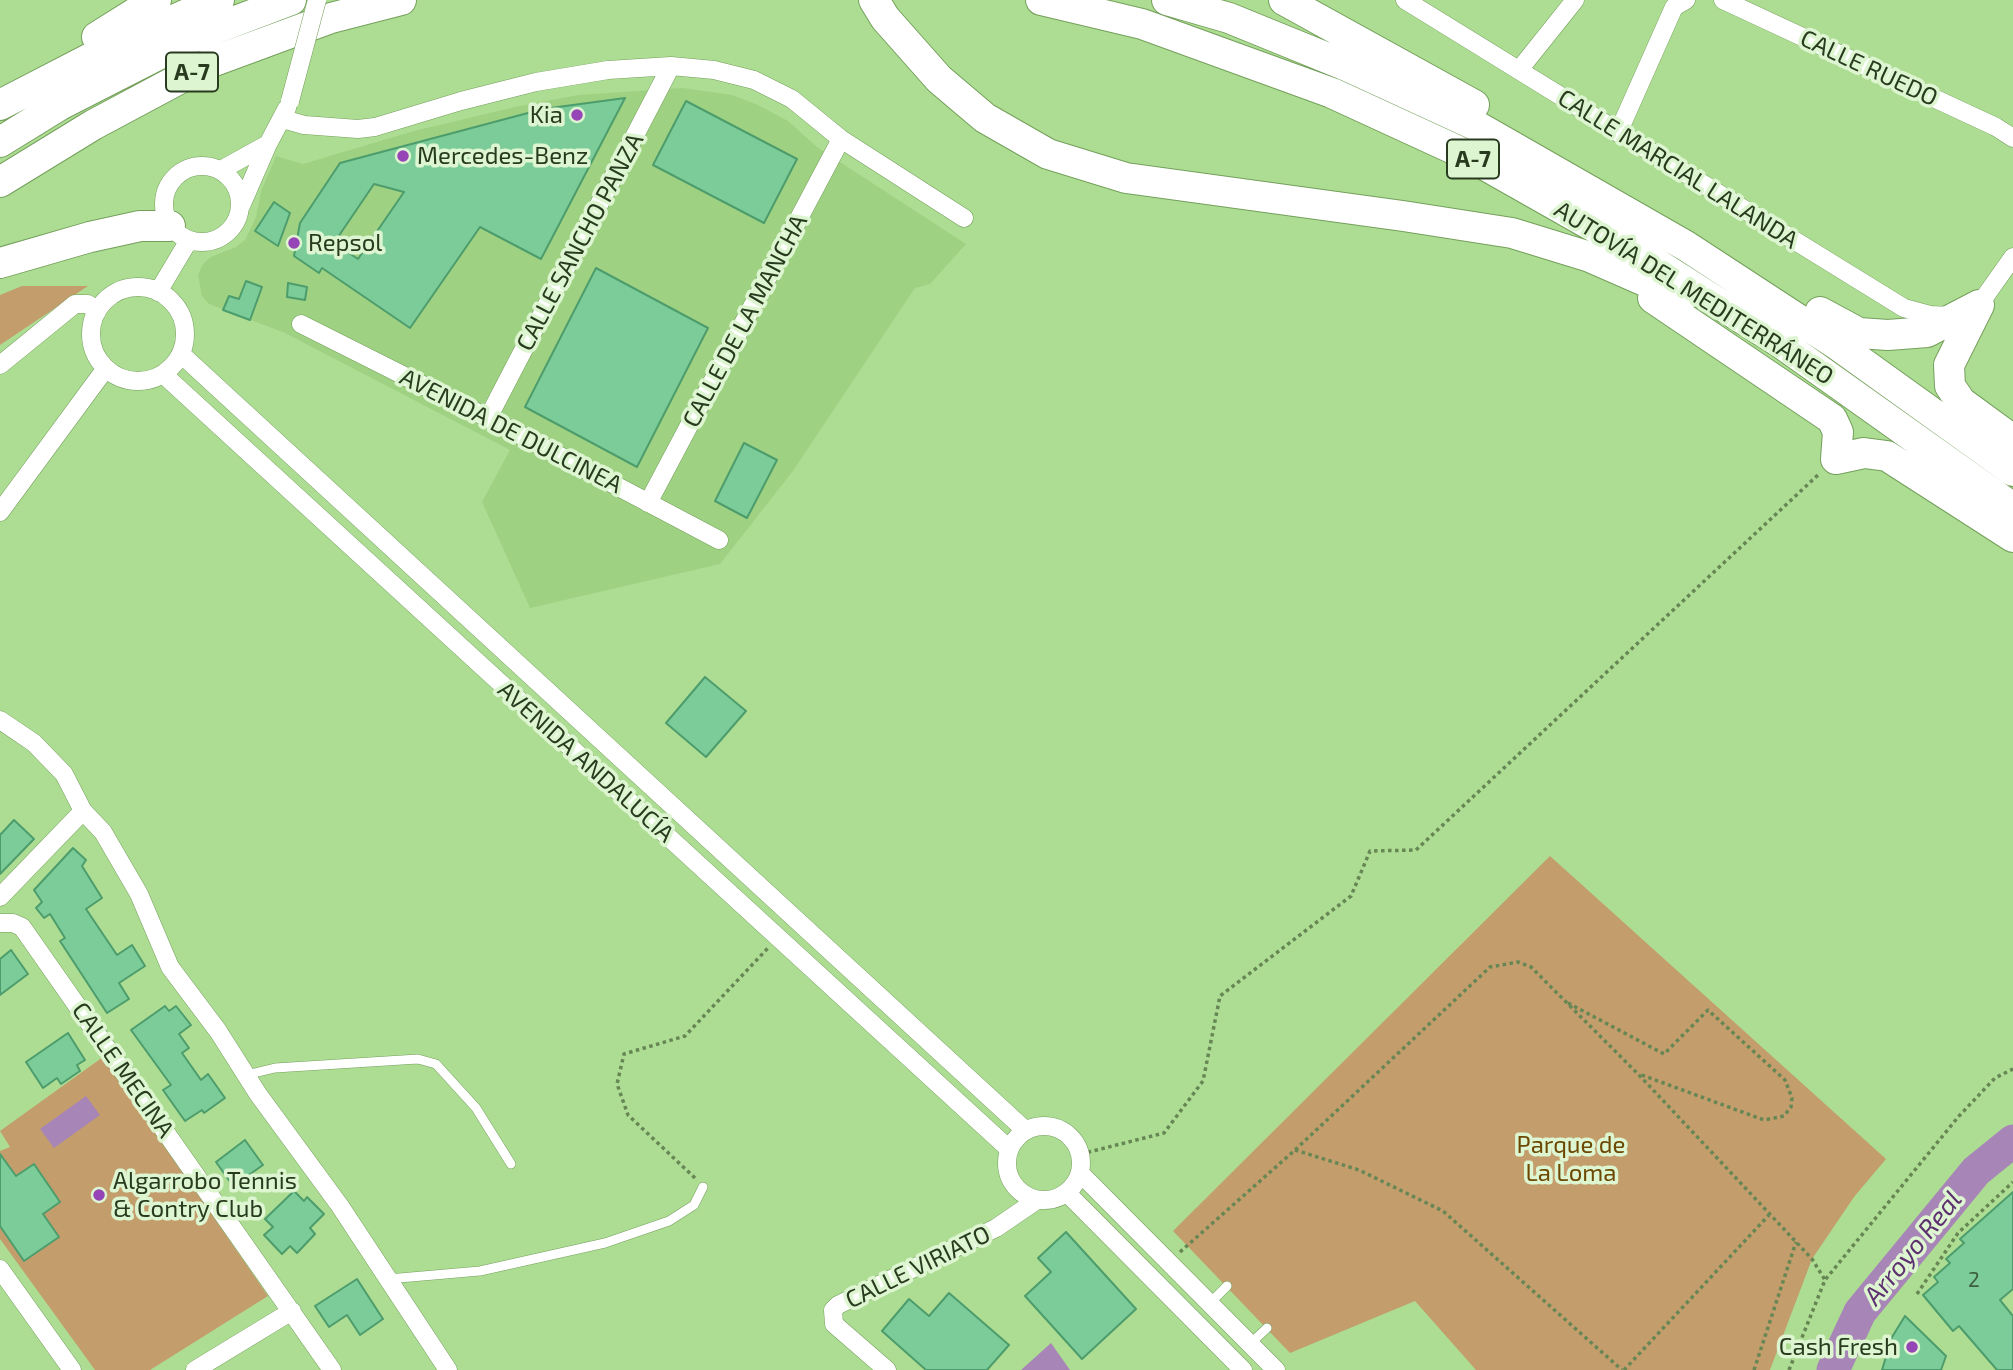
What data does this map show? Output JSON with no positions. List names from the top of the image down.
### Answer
{
  "streets": {
    "highway": ["A-7", "AUTOVÍA DEL MEDITERRÁNEO"],
    "street": [
      "CALLE RUEDO",
      "CALLE MARCIAL LALANDA",
      "CALLE SANCHO PANZA",
      "CALLE DE LA MANCHA",
      "AVENIDA DE DULCINEA",
      "AVENIDA ANDALUCÍA",
      "CALLE MECINA",
      "CALLE VIRIATO"
    ]
  },
  "crossings": [
    ["CALLE SANCHO PANZA", "AVENIDA DE DULCINEA"],
    ["CALLE DE LA MANCHA", "AVENIDA DE DULCINEA"],
    ["AVENIDA ANDALUCÍA", "CALLE VIRIATO"]
  ],
  "water": ["Arroyo Real"],
  "parks": ["Parque de La Loma"],
  "places": [
    "Kia",
    "Mercedes-Benz",
    "Repsol",
    "Algarrobo Tennis & Contry Club",
    "Cash Fresh"
  ],
  "house_numbers": ["2"]
}
